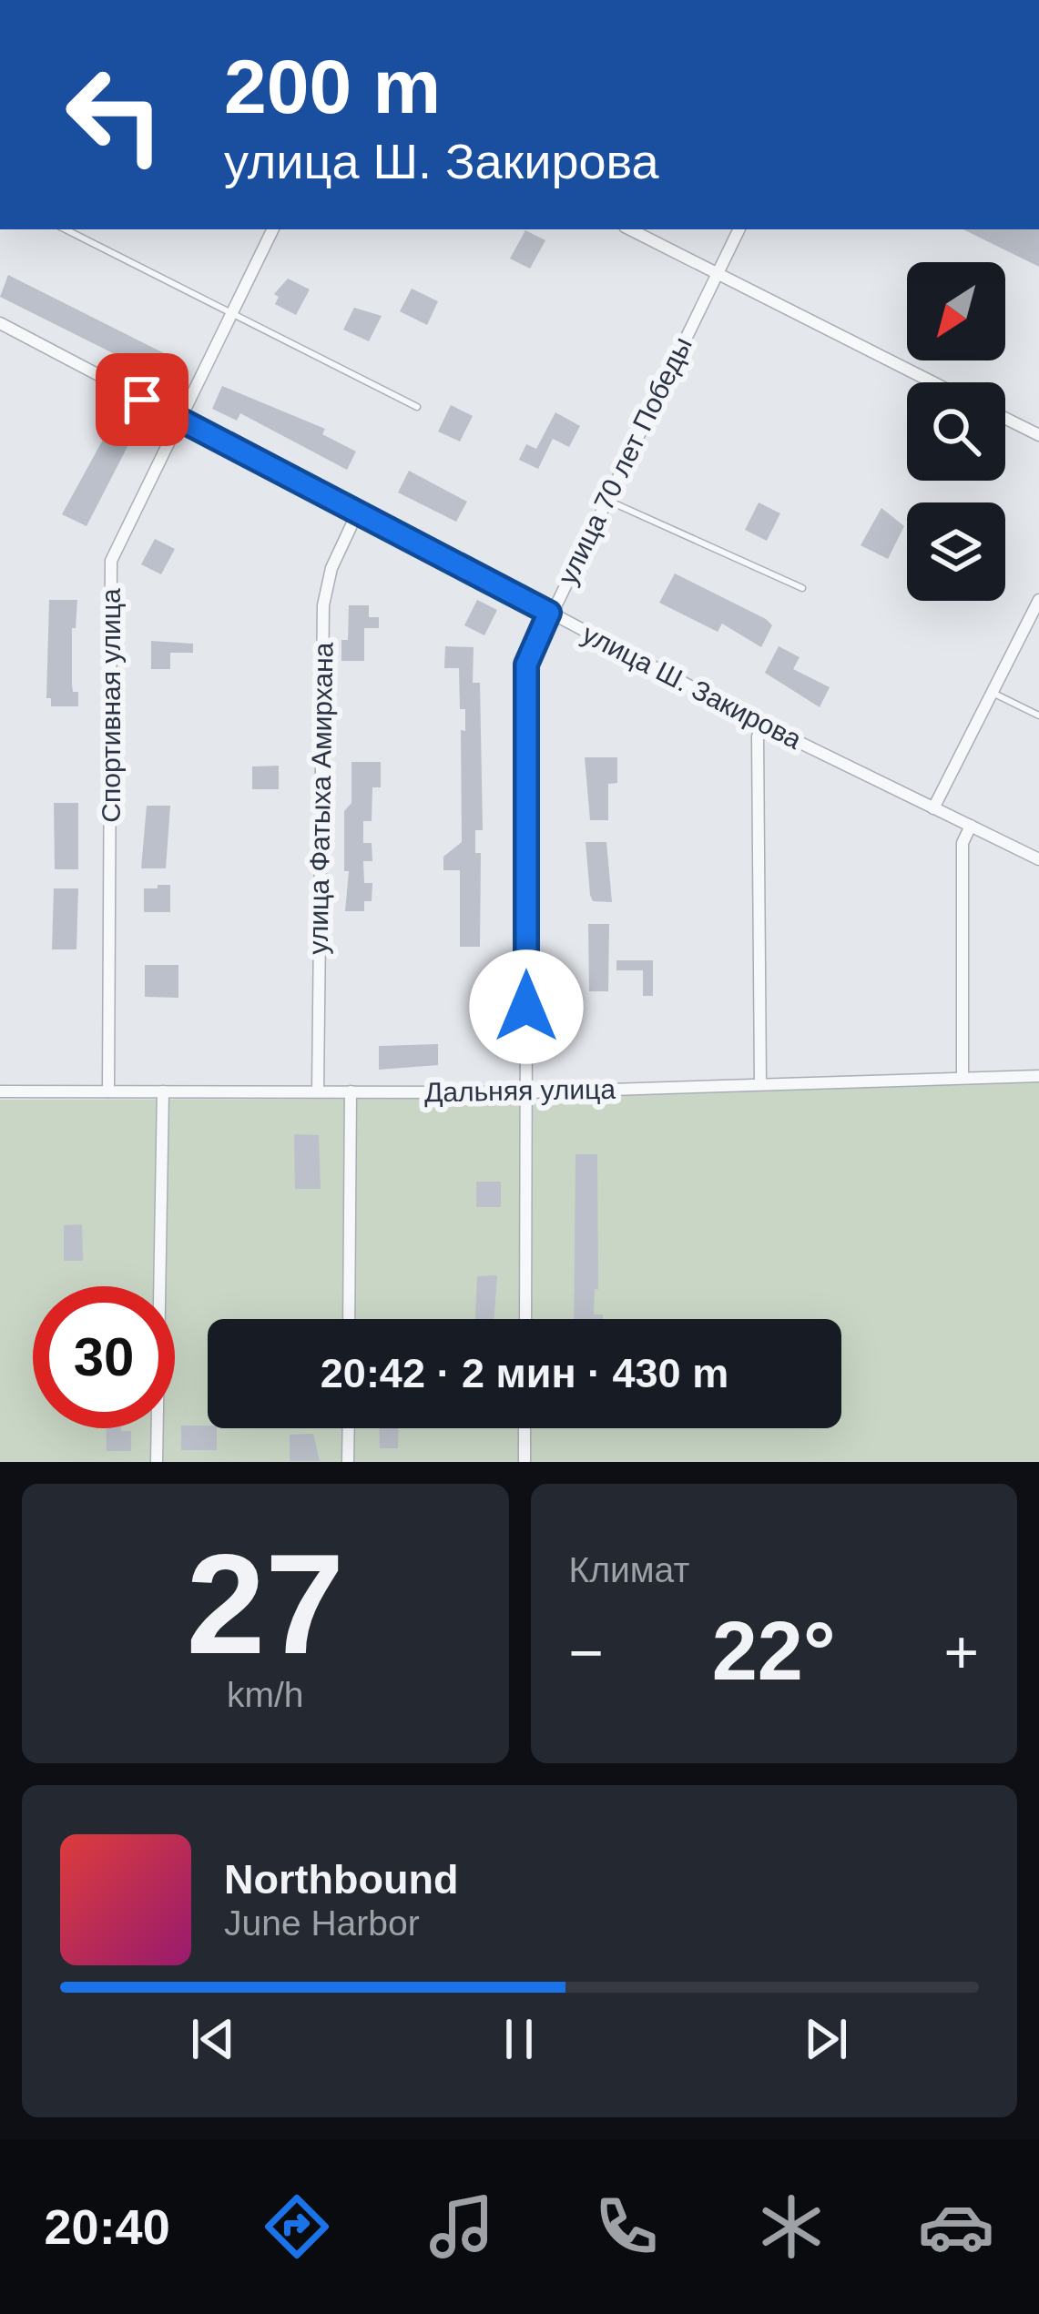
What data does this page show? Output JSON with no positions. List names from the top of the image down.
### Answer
{
  "streets": {
    "street": [
      "улица 70 лет Победы",
      "улица Ш. Закирова",
      "Спортивная улица",
      "улица Фатыха Амирхана",
      "Дальняя улица"
    ]
  },
  "crossings": [
    ["улица 70 лет Победы", "улица Ш. Закирова"],
    ["улица 70 лет Победы", "Дальняя улица"],
    ["улица Ш. Закирова", "Спортивная улица"],
    ["улица Ш. Закирова", "улица Фатыха Амирхана"],
    ["Спортивная улица", "Дальняя улица"],
    ["улица Фатыха Амирхана", "Дальняя улица"]
  ],
  "north": "bottom left",
  "page": {
    "turn": ["200 m", "улица Ш. Закирова"],
    "limit": "30",
    "trip": "20:42 · 2 мин · 430 m",
    "tile": [
      ["27", "km/h"],
      "Климат"
    ],
    "heat": ["−", "22°", "+"],
    "song": ["Northbound", "June Harbor"],
    "tabs": "20:40"
  }
}
